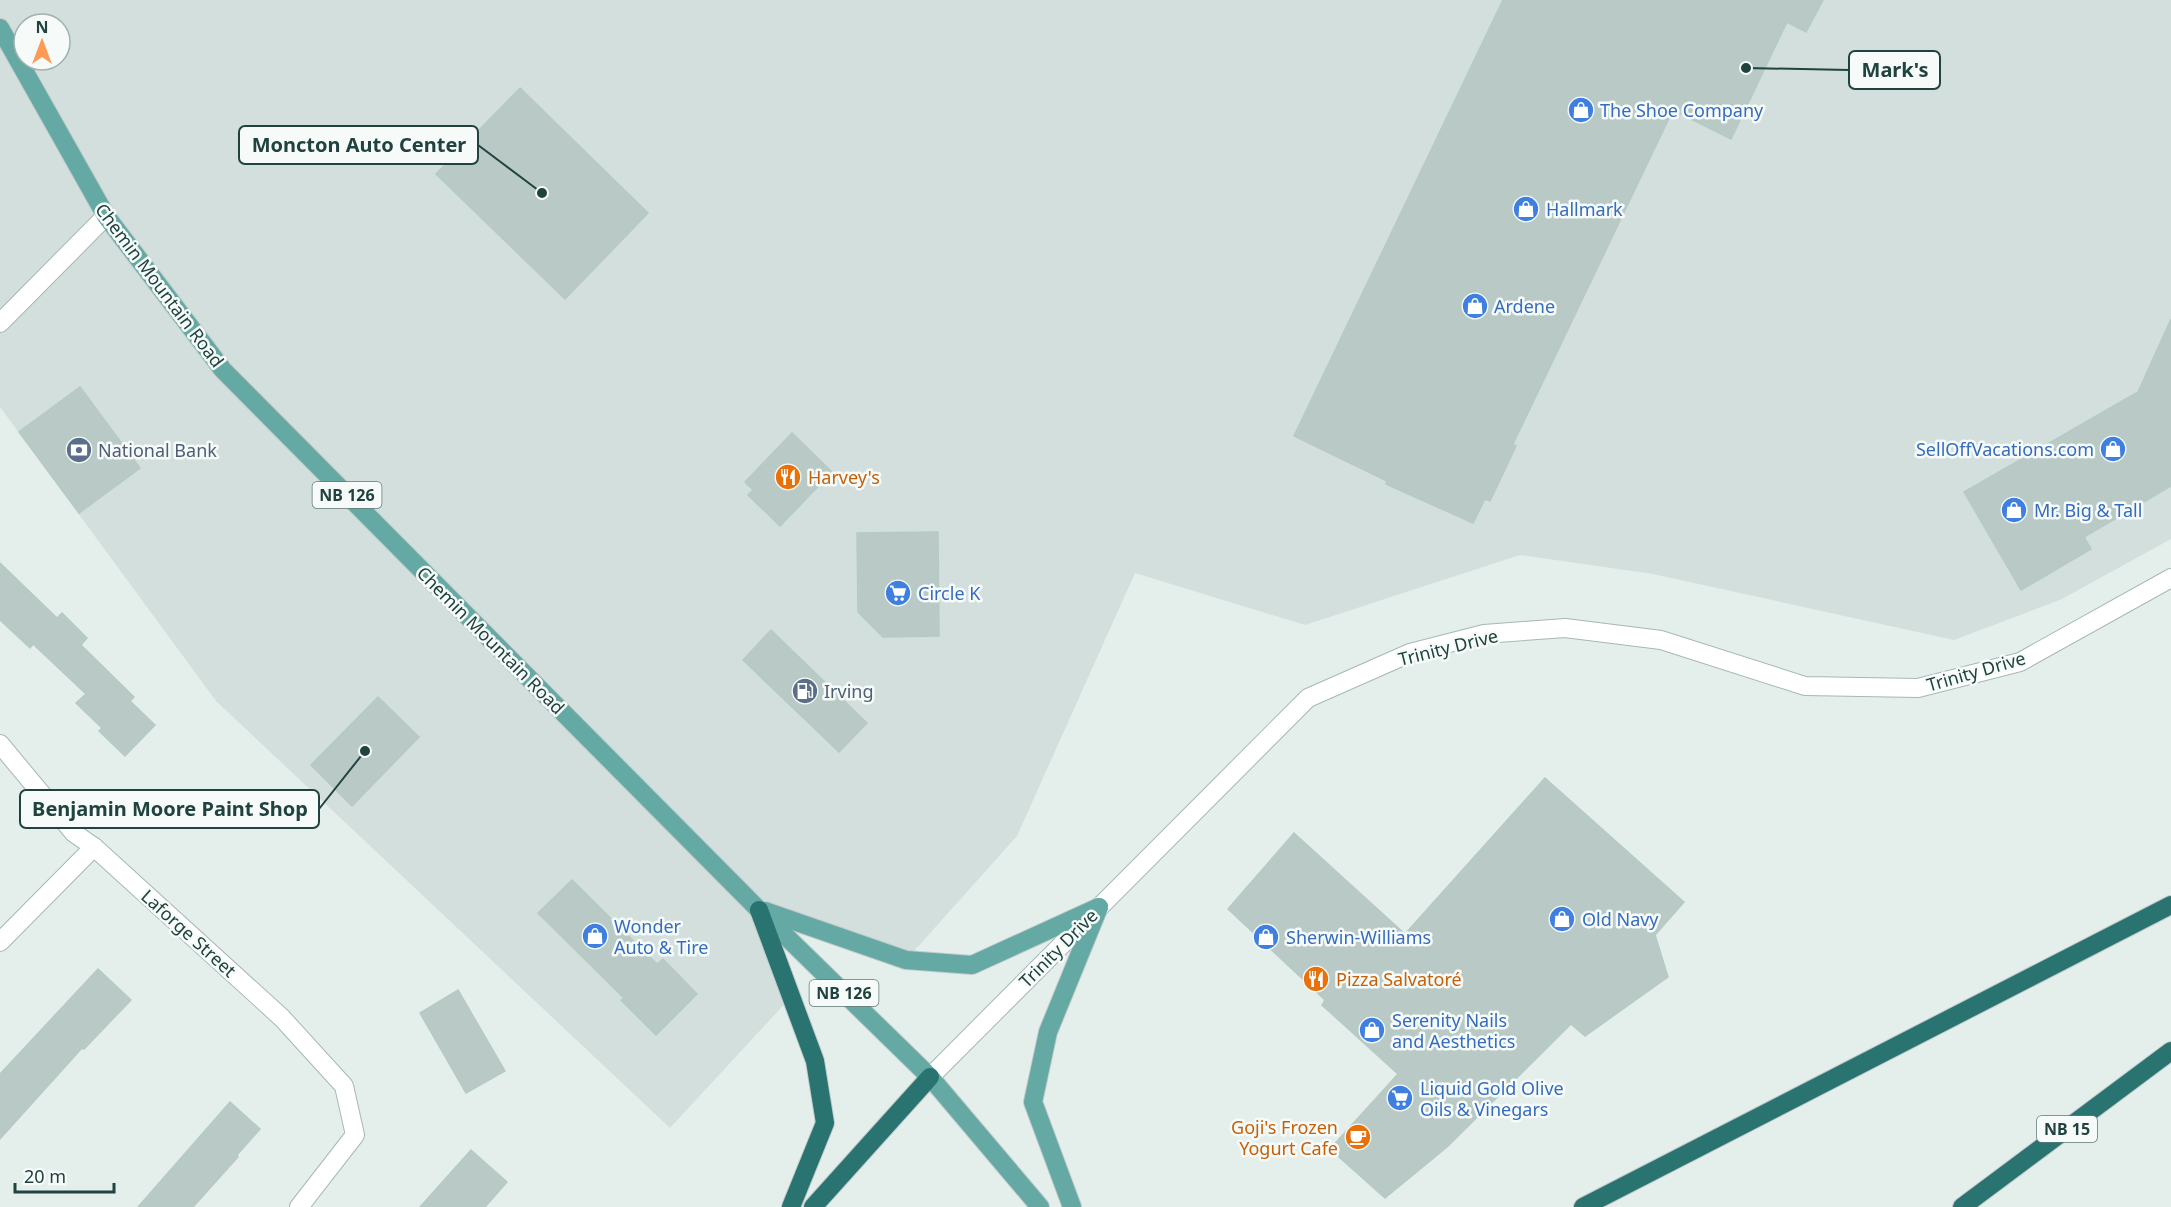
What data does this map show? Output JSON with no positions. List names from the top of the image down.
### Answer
{
  "streets": {
    "highway": ["NB 15"],
    "main road": ["Chemin Mountain Road", "NB 126"],
    "street": ["Trinity Drive", "Laforge Street"]
  },
  "crossings": [
    ["Chemin Mountain Road", "Trinity Drive"]
  ],
  "places": {
    "other": ["Mark's", "Moncton Auto Center", "Benjamin Moore Paint Shop"],
    "shop": [
      "The Shoe Company",
      "Hallmark",
      "Ardene",
      "SellOffVacations.com",
      "Mr. Big & Tall",
      "Old Navy",
      "Wonder Auto & Tire",
      "Sherwin-Williams",
      "Serenity Nails and Aesthetics"
    ],
    "bank": ["National Bank"],
    "restaurant": ["Harvey's", "Pizza Salvatoré"],
    "supermarket": ["Circle K", "Liquid Gold Olive Oils & Vinegars"],
    "fuel station": ["Irving"],
    "cafe": ["Goji's Frozen Yogurt Cafe"]
  },
  "scale_bar": "20 m",
  "north": "top"
}
